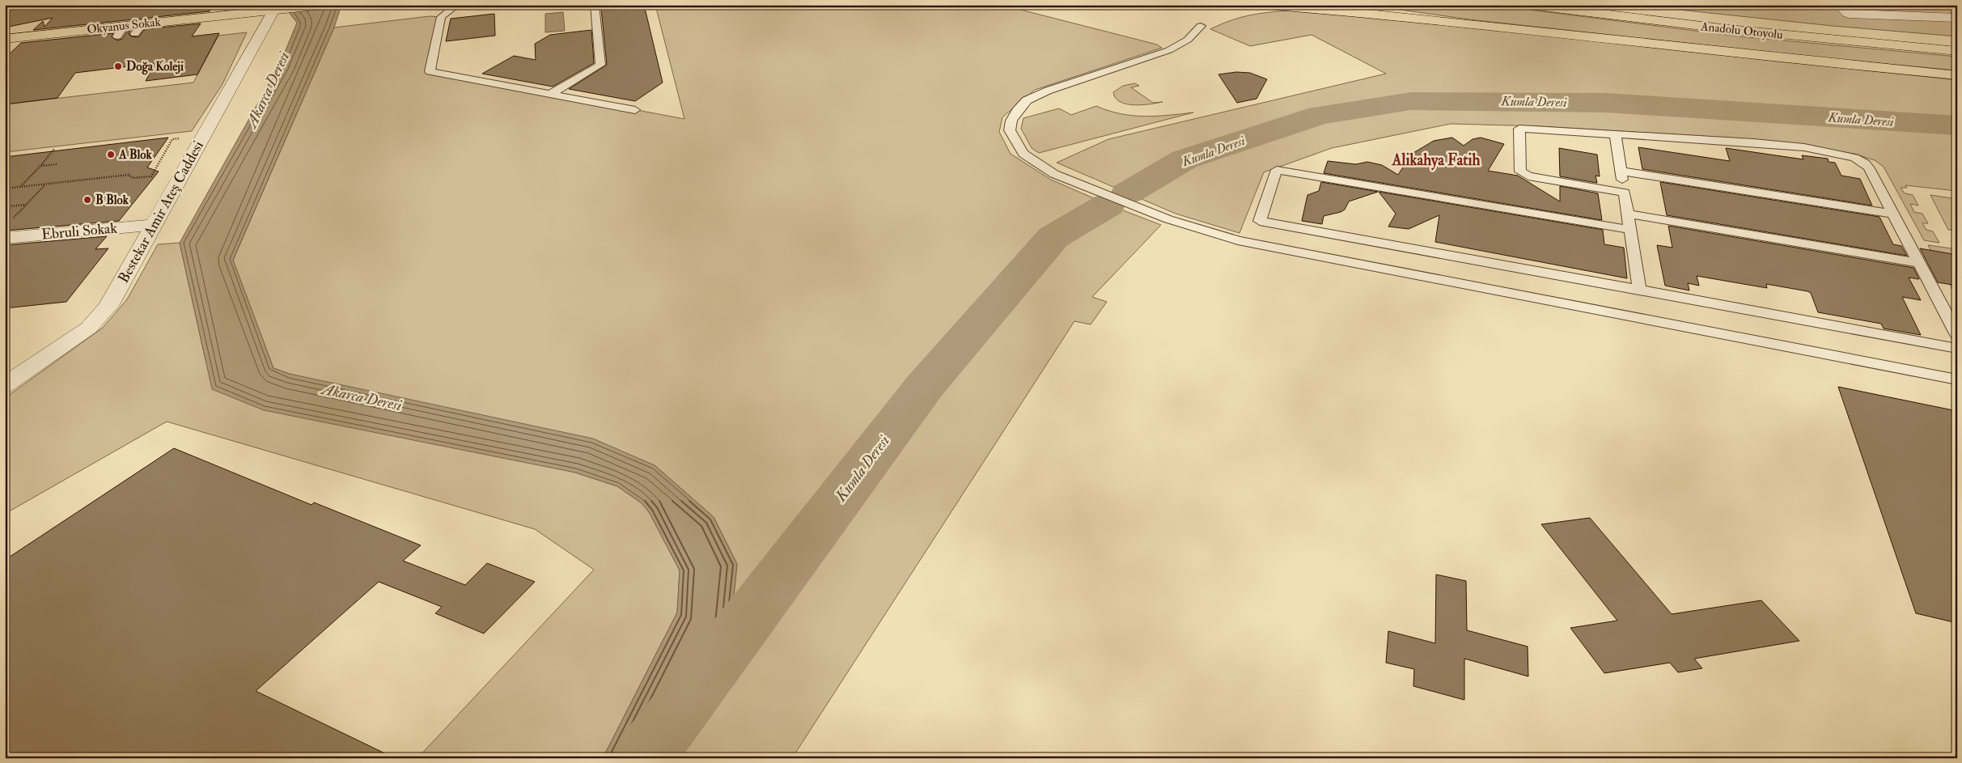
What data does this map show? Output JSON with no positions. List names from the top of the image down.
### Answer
{
  "streets": {
    "main road": ["Okyanus Sokak", "Anadolu Otoyolu"],
    "street": ["Bestekar Amir Ateş Caddesi", "Ebruli Sokak"]
  },
  "crossings": [
    ["Okyanus Sokak", "Bestekar Amir Ateş Caddesi"],
    ["Bestekar Amir Ateş Caddesi", "Ebruli Sokak"]
  ],
  "districts": ["Alikahya Fatih"],
  "water": ["Akarca Deresi", "Kumla Deresi"],
  "places": ["Doğa Koleji", "A Blok", "B Blok"]
}
